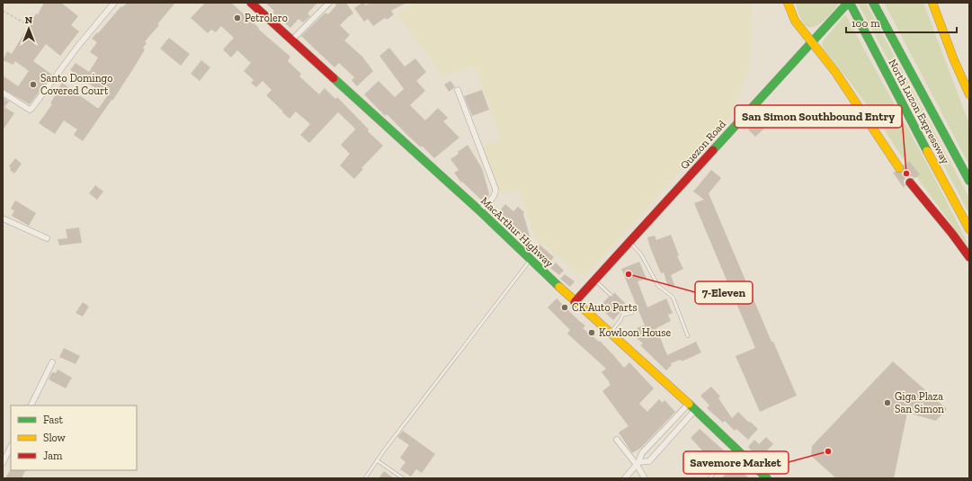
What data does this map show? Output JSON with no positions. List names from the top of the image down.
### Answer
{
  "streets": {
    "main road": ["North Luzon Expressway", "Quezon Road", "MacArthur Highway"]
  },
  "crossings": [
    ["North Luzon Expressway", "Quezon Road"],
    ["Quezon Road", "MacArthur Highway"]
  ],
  "places": [
    "Petrolero",
    "Santo Domingo Covered Court",
    "San Simon Southbound Entry",
    "7-Eleven",
    "CK Auto Parts",
    "Kowloon House",
    "Giga Plaza San Simon",
    "Savemore Market"
  ],
  "legend": ["Fast", "Slow", "Jam"],
  "scale_bar": "100 m",
  "north": "top"
}
